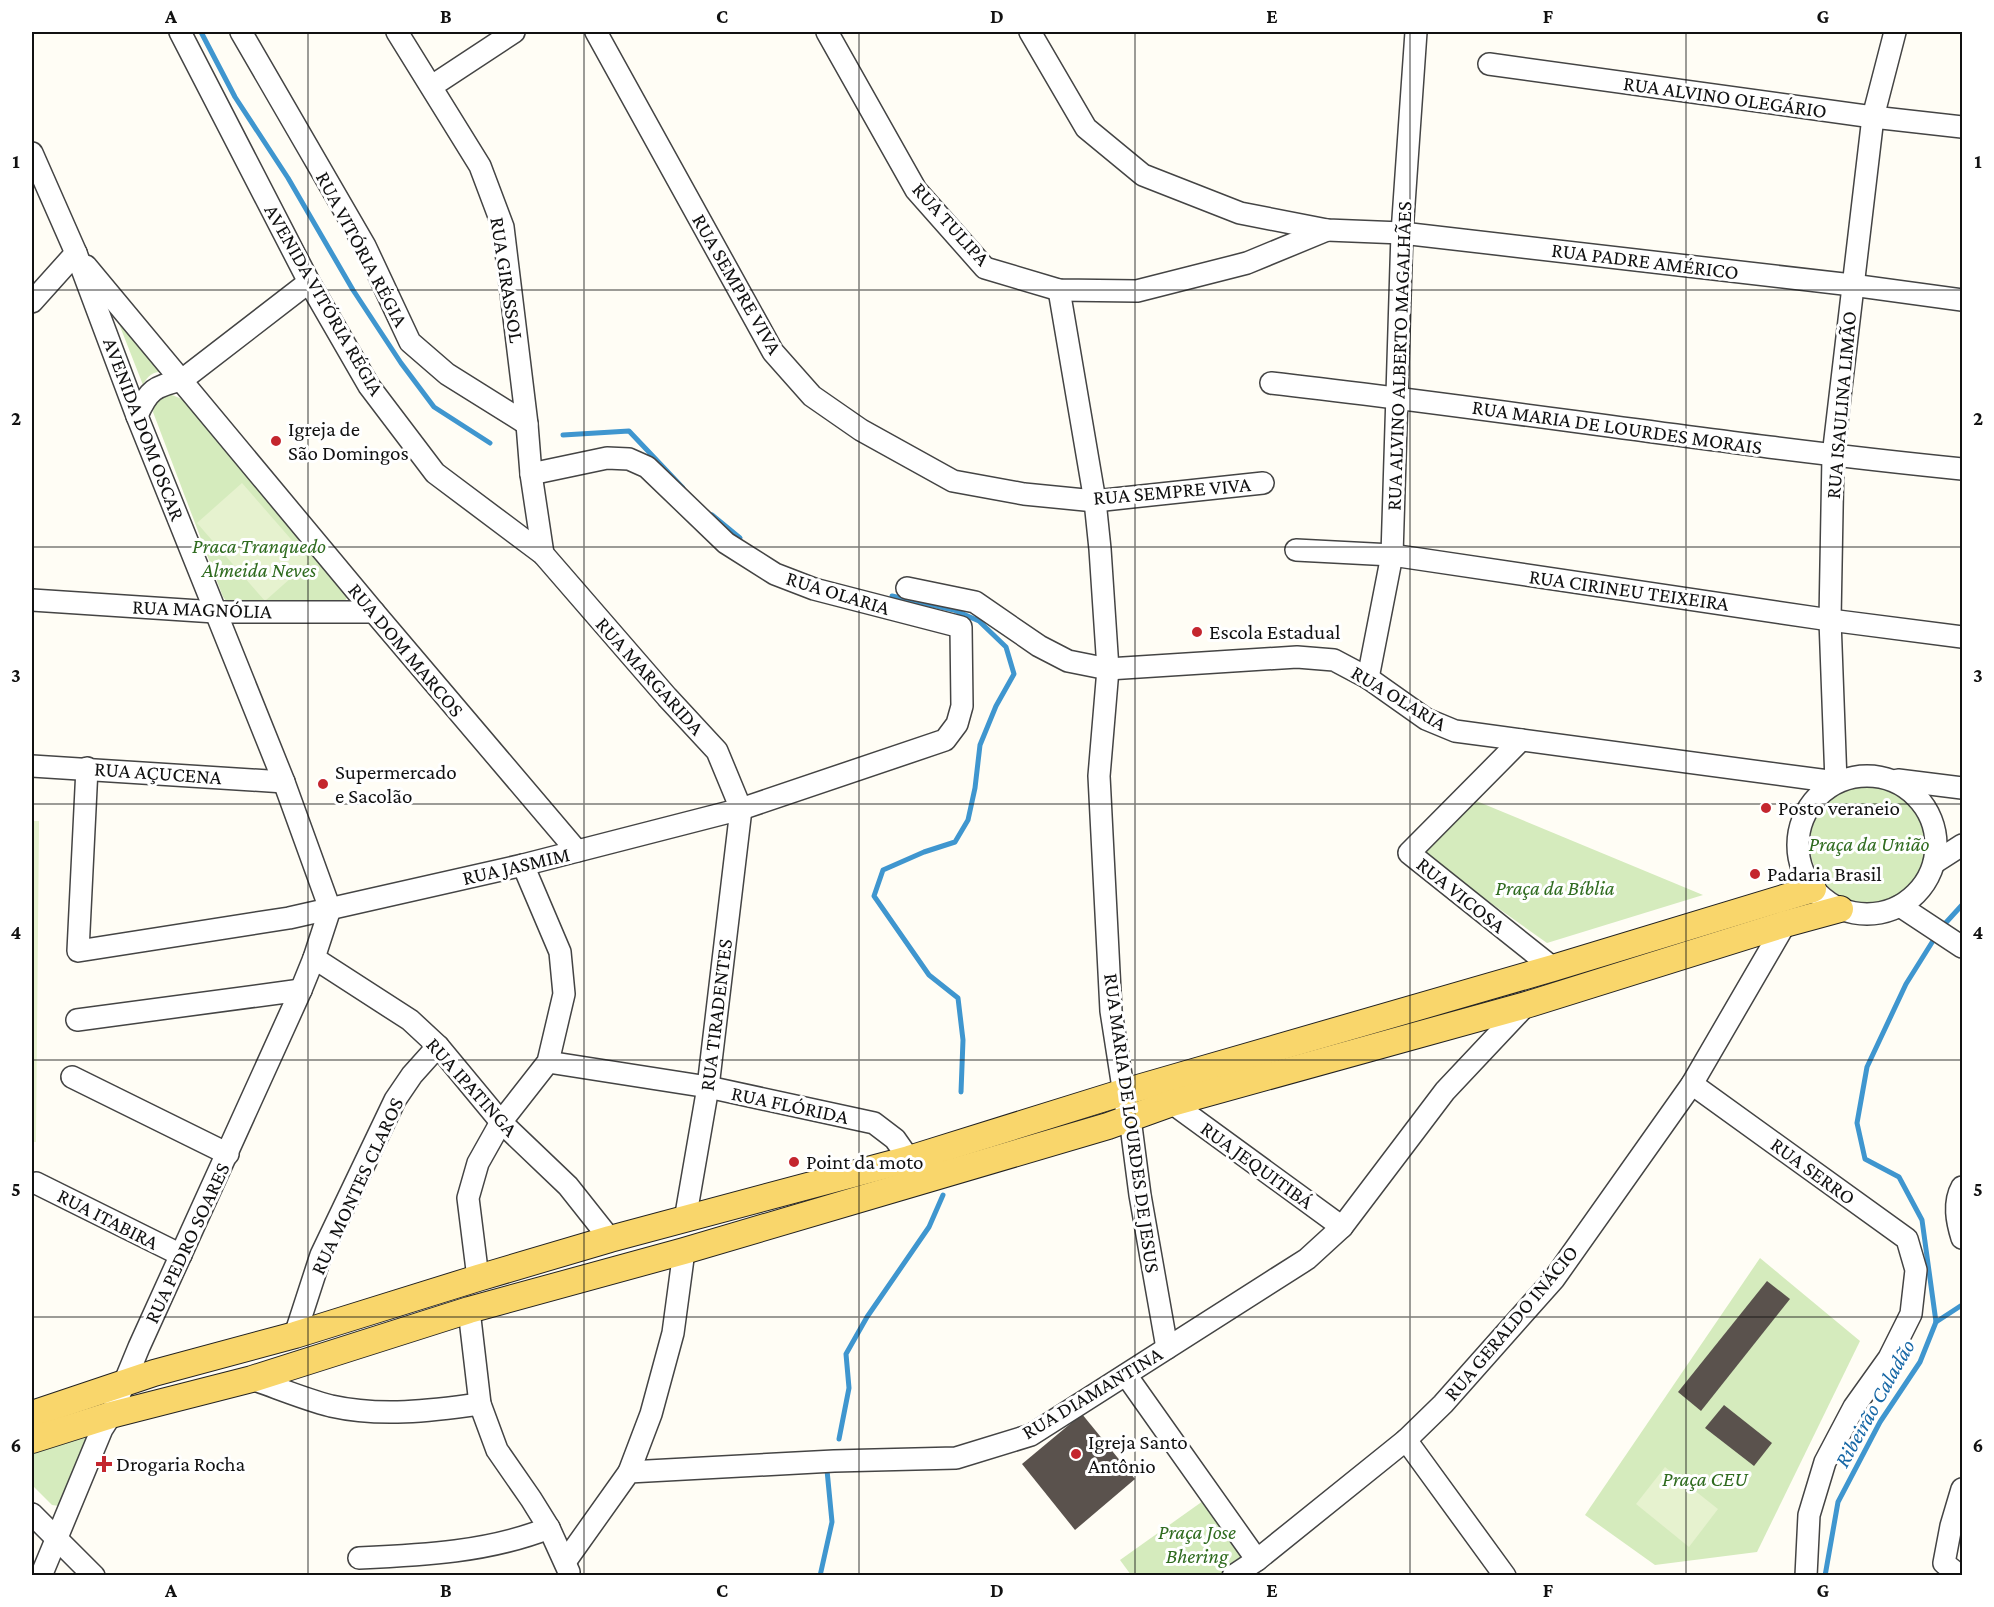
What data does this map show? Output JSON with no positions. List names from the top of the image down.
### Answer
{
  "streets": {
    "street": [
      "RUA ALVINO OLEGÁRIO",
      "RUA TULIPA",
      "RUA VITÓRIA RÉGIA",
      "RUA PADRE AMÉRICO",
      "RUA GIRASSOL",
      "RUA SEMPRE VIVA",
      "AVENIDA VITÓRIA RÉGIA",
      "RUA ALVINO ALBERTO MAGALHÃES",
      "RUA ISAULINA LIMÃO",
      "RUA MARIA DE LOURDES MORAIS",
      "AVENIDA DOM OSCAR",
      "RUA CIRINEU TEIXEIRA",
      "RUA OLARIA",
      "RUA MAGNÓLIA",
      "RUA DOM MARCOS",
      "RUA MARGARIDA",
      "RUA AÇUCENA",
      "RUA JASMIM",
      "RUA VICOSA",
      "RUA TIRADENTES",
      "RUA IPATINGA",
      "RUA FLÓRIDA",
      "RUA MARIA DE LOURDES DE JESUS",
      "RUA JEQUITIBÁ",
      "RUA SERRO",
      "RUA MONTES CLAROS",
      "RUA ITABIRA",
      "RUA PEDRO SOARES",
      "RUA GERALDO INÁCIO",
      "RUA DIAMANTINA"
    ]
  },
  "crossings": [
    ["RUA ALVINO OLEGÁRIO", "RUA ISAULINA LIMÃO"],
    ["RUA TULIPA", "RUA PADRE AMÉRICO"],
    ["RUA TULIPA", "RUA MARIA DE LOURDES DE JESUS"],
    ["RUA VITÓRIA RÉGIA", "RUA GIRASSOL"],
    ["RUA PADRE AMÉRICO", "RUA ALVINO ALBERTO MAGALHÃES"],
    ["RUA PADRE AMÉRICO", "RUA ISAULINA LIMÃO"],
    ["RUA GIRASSOL", "AVENIDA VITÓRIA RÉGIA"],
    ["RUA GIRASSOL", "RUA OLARIA"],
    ["RUA GIRASSOL", "RUA MARGARIDA"],
    ["RUA SEMPRE VIVA", "RUA MARIA DE LOURDES DE JESUS"],
    ["AVENIDA VITÓRIA RÉGIA", "RUA MARGARIDA"],
    ["RUA ALVINO ALBERTO MAGALHÃES", "RUA MARIA DE LOURDES MORAIS"],
    ["RUA ALVINO ALBERTO MAGALHÃES", "RUA CIRINEU TEIXEIRA"],
    ["RUA ALVINO ALBERTO MAGALHÃES", "RUA OLARIA"],
    ["RUA ISAULINA LIMÃO", "RUA MARIA DE LOURDES MORAIS"],
    ["RUA ISAULINA LIMÃO", "RUA CIRINEU TEIXEIRA"],
    ["RUA ISAULINA LIMÃO", "RUA OLARIA"],
    ["AVENIDA DOM OSCAR", "RUA MAGNÓLIA"],
    ["AVENIDA DOM OSCAR", "RUA DOM MARCOS"],
    ["AVENIDA DOM OSCAR", "RUA AÇUCENA"],
    ["AVENIDA DOM OSCAR", "RUA JASMIM"],
    ["AVENIDA DOM OSCAR", "RUA PEDRO SOARES"],
    ["RUA OLARIA", "RUA JASMIM"],
    ["RUA OLARIA", "RUA VICOSA"],
    ["RUA OLARIA", "RUA MARIA DE LOURDES DE JESUS"],
    ["RUA MAGNÓLIA", "RUA DOM MARCOS"],
    ["RUA DOM MARCOS", "RUA JASMIM"],
    ["RUA MARGARIDA", "RUA JASMIM"],
    ["RUA MARGARIDA", "RUA TIRADENTES"],
    ["RUA AÇUCENA", "RUA JASMIM"],
    ["RUA JASMIM", "RUA TIRADENTES"],
    ["RUA JASMIM", "RUA PEDRO SOARES"],
    ["RUA TIRADENTES", "RUA FLÓRIDA"],
    ["RUA IPATINGA", "RUA MONTES CLAROS"],
    ["RUA IPATINGA", "RUA PEDRO SOARES"],
    ["RUA MARIA DE LOURDES DE JESUS", "RUA DIAMANTINA"],
    ["RUA JEQUITIBÁ", "RUA DIAMANTINA"],
    ["RUA SERRO", "RUA GERALDO INÁCIO"],
    ["RUA ITABIRA", "RUA PEDRO SOARES"]
  ],
  "water": ["Ribeirão Caladão"],
  "parks": [
    "Praca Tranquedo Almeida Neves",
    "Praça da União",
    "Praça da Bíblia",
    "Praça CEU",
    "Praça Jose Bhering"
  ],
  "places": {
    "other": [
      "Igreja de São Domingos",
      "Escola Estadual",
      "Supermercado e Sacolão",
      "Posto veraneio",
      "Padaria Brasil",
      "Point da moto",
      "Igreja Santo Antônio"
    ],
    "health": ["Drogaria Rocha"]
  },
  "grid": {
    "columns": [
      "A",
      "B",
      "C",
      "D",
      "E",
      "F",
      "G"
    ],
    "rows": [
      "1",
      "2",
      "3",
      "4",
      "5",
      "6"
    ]
  }
}
